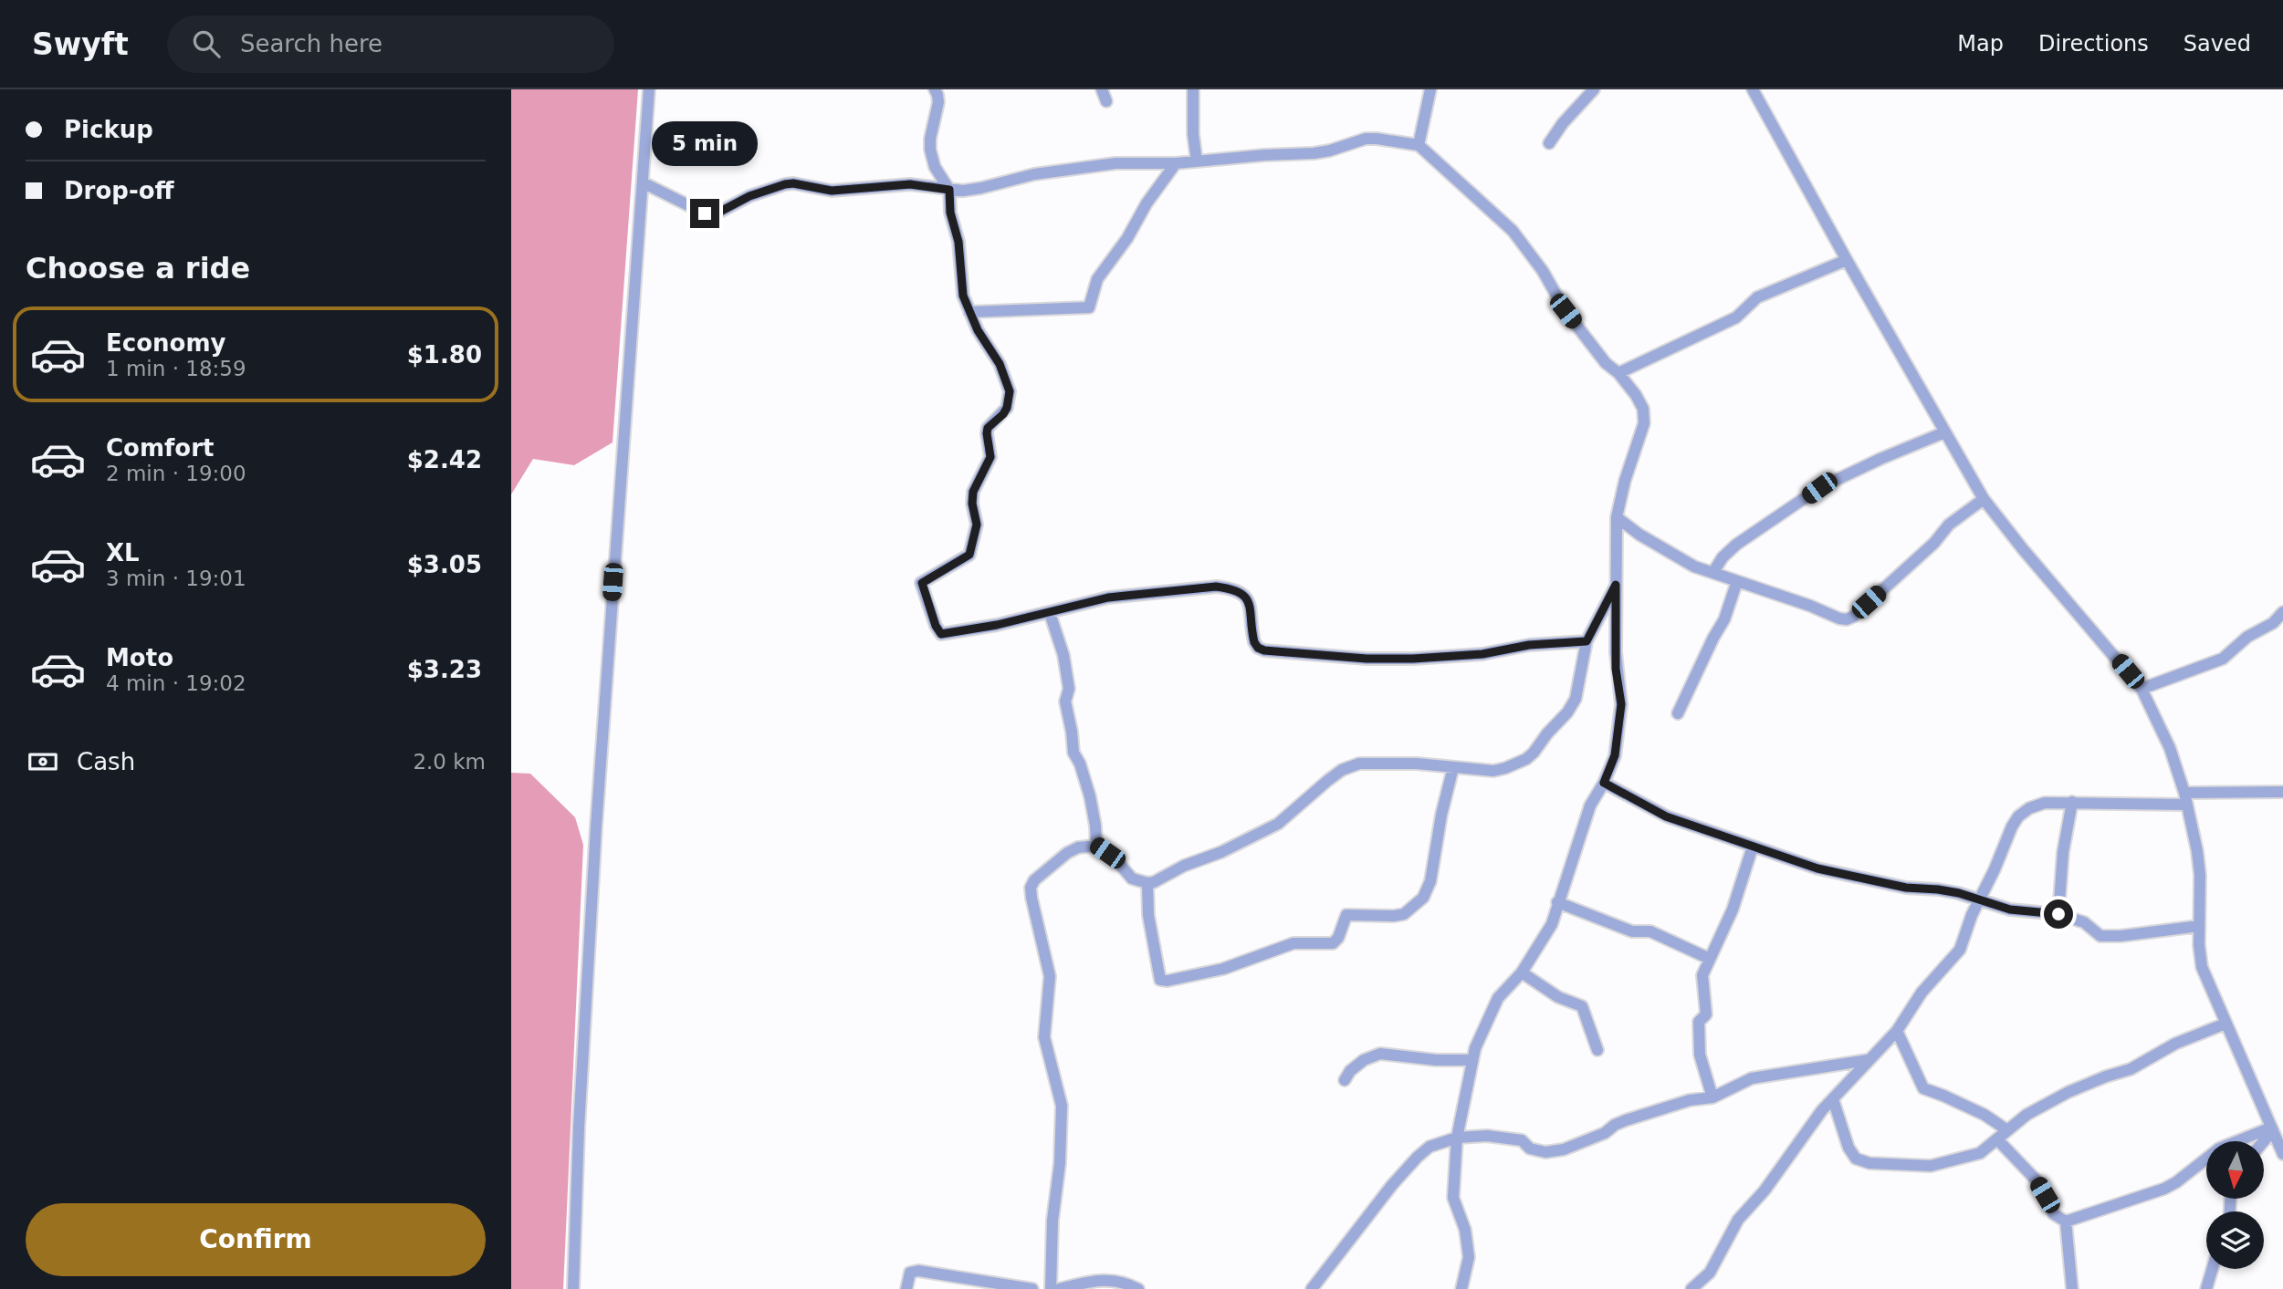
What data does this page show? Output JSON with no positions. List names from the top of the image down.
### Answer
{
  "north": "bottom",
  "page": {
    "header": "Swyft",
    "search": "Search here",
    "nav": ["Map", "Directions", "Saved"],
    "banner": ["Pickup", "Drop-off"],
    "bubble": "5 min",
    "heading": "Choose a ride",
    "list": [
      {
        "name": "Economy",
        "note": "1 min · 18:59",
        "value": "$1.80"
      },
      {
        "name": "Comfort",
        "note": "2 min · 19:00",
        "value": "$2.42"
      },
      {
        "name": "XL",
        "note": "3 min · 19:01",
        "value": "$3.05"
      },
      {
        "name": "Moto",
        "note": "4 min · 19:02",
        "value": "$3.23"
      }
    ],
    "pay": ["Cash", "2.0 km"],
    "buttons": "Confirm"
  }
}
